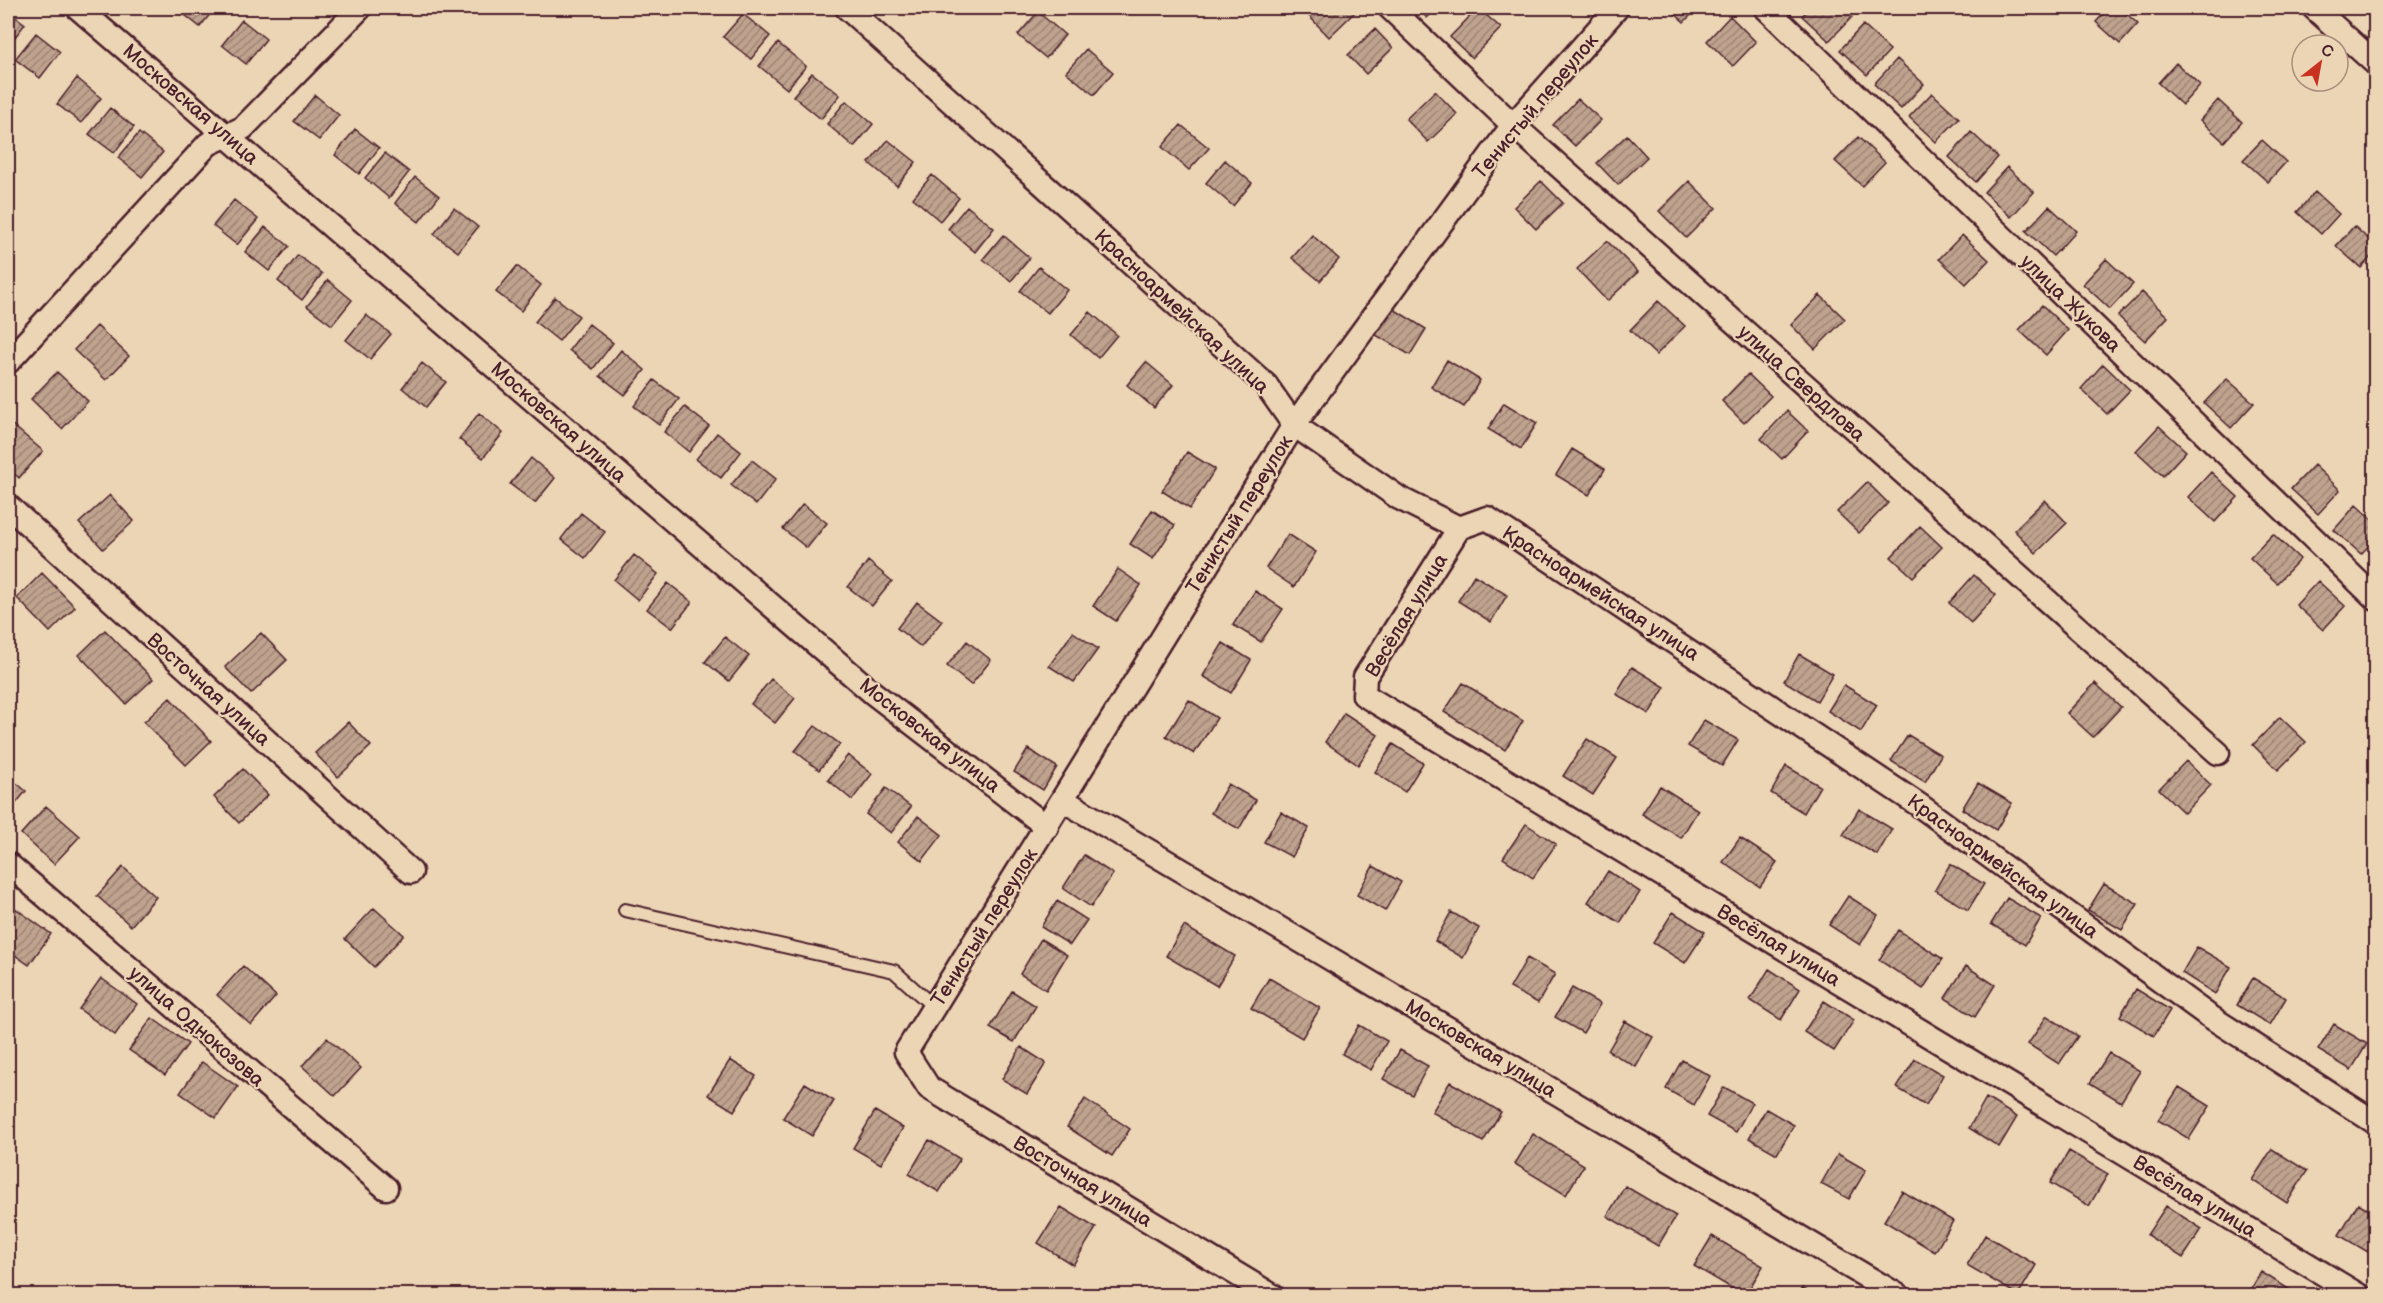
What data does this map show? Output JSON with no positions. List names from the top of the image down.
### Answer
{
  "streets": {
    "street": [
      "Московская улица",
      "Тенистый переулок",
      "улица Жукова",
      "Красноармейская улица",
      "улица Свердлова",
      "Весёлая улица",
      "Восточная улица",
      "улица Однокозова"
    ]
  },
  "crossings": [
    ["Московская улица", "Тенистый переулок"],
    ["Тенистый переулок", "Красноармейская улица"],
    ["Тенистый переулок", "улица Свердлова"],
    ["Тенистый переулок", "Восточная улица"],
    ["Красноармейская улица", "Весёлая улица"]
  ],
  "north": "top right"
}
